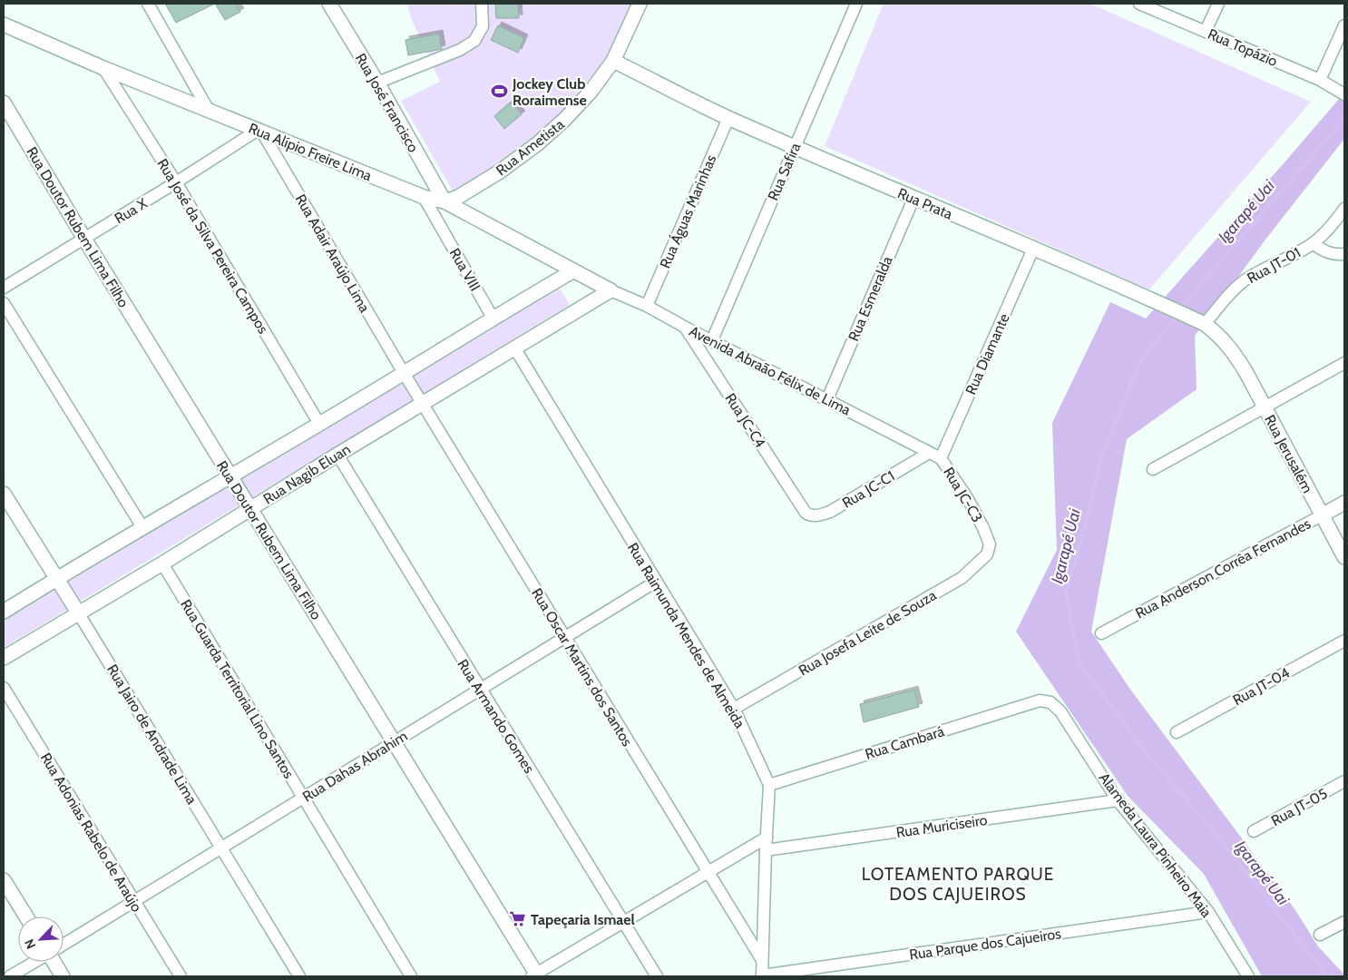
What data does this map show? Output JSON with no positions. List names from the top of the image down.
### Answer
{
  "streets": {
    "street": [
      "Rua Topázio",
      "Rua José Francisco",
      "Rua Ametista",
      "Rua Alípio Freire Lima",
      "Rua Safira",
      "Rua Prata",
      "Rua X",
      "Rua Águas Marinhas",
      "Rua Doutor Rubem Lima Filho",
      "Rua José da Silva Pereira Campos",
      "Rua Adair Araújo Lima",
      "Rua JT-01",
      "Rua VIII",
      "Rua Esmeralda",
      "Rua Diamante",
      "Avenida Abraão Félix de Lima",
      "Rua JC-C4",
      "Rua Jerusalém",
      "Rua Nagib Eluan",
      "Rua JC-C1",
      "Rua JC-C3",
      "Rua Anderson Corrêa Fernandes",
      "Rua Josefa Leite de Souza",
      "Rua Raimunda Mendes de Almeida",
      "Rua Oscar Martins dos Santos",
      "Rua JT-04",
      "Rua Guarda Territorial Lino Santos",
      "Rua Armando Gomes",
      "Rua Jairo de Andrade Lima",
      "Rua Cambará",
      "Rua Dahas Abrahim",
      "Rua JT-05",
      "Rua Muriciseiro",
      "Rua Adonias Rabelo de Araújo",
      "Alameda Laura Pinheiro Maia",
      "Rua Parque dos Cajueiros"
    ]
  },
  "crossings": [
    ["Rua José Francisco", "Rua Ametista"],
    ["Rua José Francisco", "Rua Alípio Freire Lima"],
    ["Rua Ametista", "Rua Alípio Freire Lima"],
    ["Rua Ametista", "Rua Prata"],
    ["Rua Alípio Freire Lima", "Rua X"],
    ["Rua Alípio Freire Lima", "Rua José da Silva Pereira Campos"],
    ["Rua Alípio Freire Lima", "Rua Adair Araújo Lima"],
    ["Rua Alípio Freire Lima", "Rua VIII"],
    ["Rua Alípio Freire Lima", "Avenida Abraão Félix de Lima"],
    ["Rua Alípio Freire Lima", "Rua Nagib Eluan"],
    ["Rua Safira", "Rua Prata"],
    ["Rua Safira", "Avenida Abraão Félix de Lima"],
    ["Rua Prata", "Rua Águas Marinhas"],
    ["Rua Prata", "Rua JT-01"],
    ["Rua Prata", "Rua Esmeralda"],
    ["Rua Prata", "Rua Diamante"],
    ["Rua Prata", "Rua Jerusalém"],
    ["Rua X", "Rua Doutor Rubem Lima Filho"],
    ["Rua X", "Rua José da Silva Pereira Campos"],
    ["Rua X", "Rua Adair Araújo Lima"],
    ["Rua Águas Marinhas", "Avenida Abraão Félix de Lima"],
    ["Rua Doutor Rubem Lima Filho", "Rua Nagib Eluan"],
    ["Rua Doutor Rubem Lima Filho", "Rua Dahas Abrahim"],
    ["Rua Adair Araújo Lima", "Rua Oscar Martins dos Santos"],
    ["Rua Esmeralda", "Avenida Abraão Félix de Lima"],
    ["Rua Diamante", "Rua JC-C3"],
    ["Avenida Abraão Félix de Lima", "Rua JC-C4"],
    ["Avenida Abraão Félix de Lima", "Rua Nagib Eluan"],
    ["Avenida Abraão Félix de Lima", "Rua JC-C1"],
    ["Avenida Abraão Félix de Lima", "Rua JC-C3"],
    ["Rua JC-C4", "Rua JC-C1"],
    ["Rua Jerusalém", "Rua Anderson Corrêa Fernandes"],
    ["Rua Nagib Eluan", "Rua Raimunda Mendes de Almeida"],
    ["Rua Nagib Eluan", "Rua Oscar Martins dos Santos"],
    ["Rua Nagib Eluan", "Rua Guarda Territorial Lino Santos"],
    ["Rua Nagib Eluan", "Rua Armando Gomes"],
    ["Rua Nagib Eluan", "Rua Jairo de Andrade Lima"],
    ["Rua JC-C1", "Rua JC-C3"],
    ["Rua JC-C3", "Rua Josefa Leite de Souza"],
    ["Rua Josefa Leite de Souza", "Rua Raimunda Mendes de Almeida"],
    ["Rua Raimunda Mendes de Almeida", "Rua Oscar Martins dos Santos"],
    ["Rua Raimunda Mendes de Almeida", "Rua Cambará"],
    ["Rua Raimunda Mendes de Almeida", "Rua Dahas Abrahim"],
    ["Rua Raimunda Mendes de Almeida", "Rua Muriciseiro"],
    ["Rua Raimunda Mendes de Almeida", "Rua Parque dos Cajueiros"],
    ["Rua Oscar Martins dos Santos", "Rua Dahas Abrahim"],
    ["Rua Guarda Territorial Lino Santos", "Rua Dahas Abrahim"],
    ["Rua Armando Gomes", "Rua Dahas Abrahim"],
    ["Rua Jairo de Andrade Lima", "Rua Dahas Abrahim"],
    ["Rua Cambará", "Alameda Laura Pinheiro Maia"],
    ["Rua Dahas Abrahim", "Rua Adonias Rabelo de Araújo"],
    ["Rua Muriciseiro", "Alameda Laura Pinheiro Maia"],
    ["Alameda Laura Pinheiro Maia", "Rua Parque dos Cajueiros"]
  ],
  "districts": ["LOTEAMENTO PARQUE DOS CAJUEIROS"],
  "water": ["Igarapé Uai"],
  "places": {
    "sports": ["Jockey Club Roraimense"],
    "supermarket": ["Tapeçaria Ismael"]
  },
  "north": "bottom left"
}
